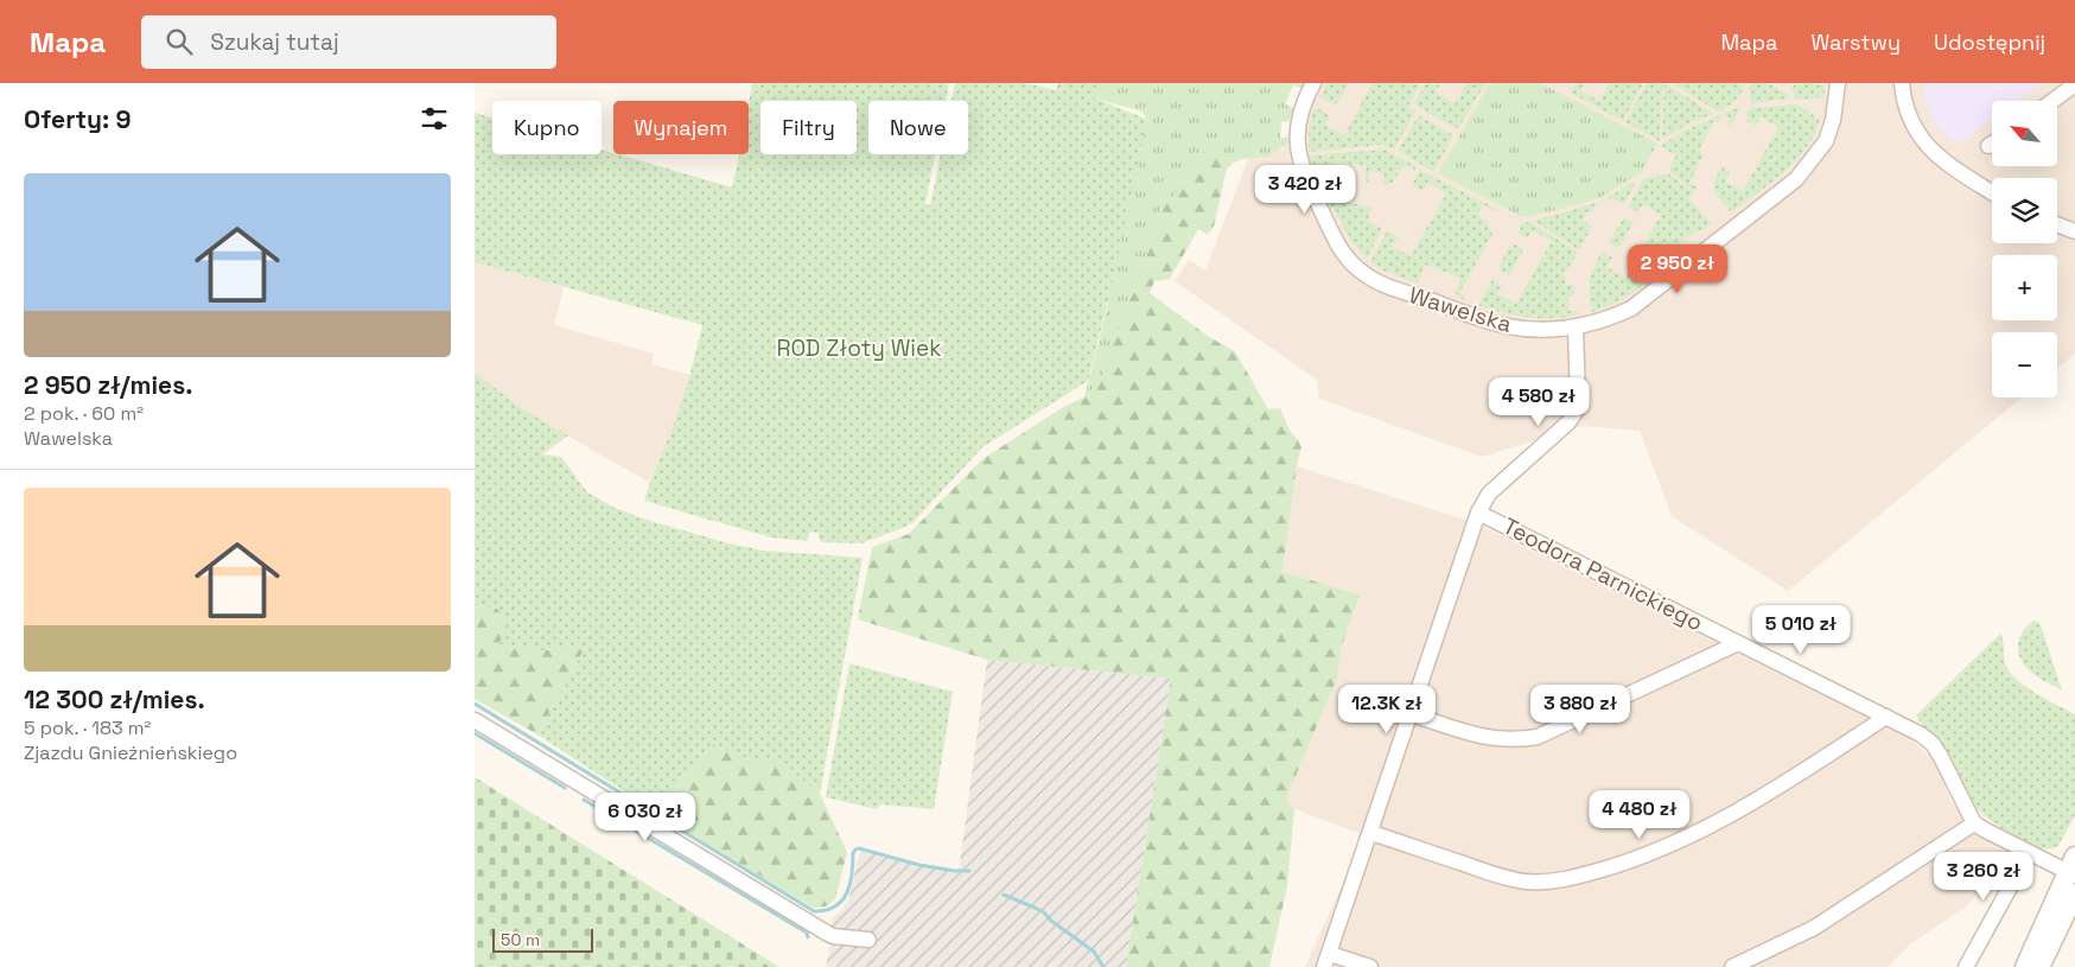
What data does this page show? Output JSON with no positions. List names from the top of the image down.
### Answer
{
  "streets": {
    "street": ["Wawelska", "Teodora Parnickiego"]
  },
  "parks": ["ROD Złoty Wiek"],
  "scale_bar": "50 m",
  "north": "top left",
  "page": {
    "header": "Mapa",
    "search": "Szukaj tutaj",
    "nav": ["Mapa", "Warstwy", "Udostępnij"],
    "heading": "Oferty: 9",
    "map_buttons": ["+", "−"],
    "chip": [
      "Kupno",
      "Wynajem",
      "Filtry",
      "Nowe"
    ],
    "list": [
      {
        "name": "2 950 zł/mies.",
        "note": "2 pok. · 60 m² · Wawelska"
      },
      {
        "name": "12 300 zł/mies.",
        "note": "5 pok. · 183 m² · Zjazdu Gnieźnieńskiego"
      }
    ],
    "price": [
      "3 420 zł",
      "2 950 zł",
      "4 580 zł",
      "5 010 zł",
      "12.3K zł",
      "3 880 zł",
      "4 480 zł",
      "6 030 zł",
      "3 260 zł"
    ],
    "scale": "50 m"
  }
}
